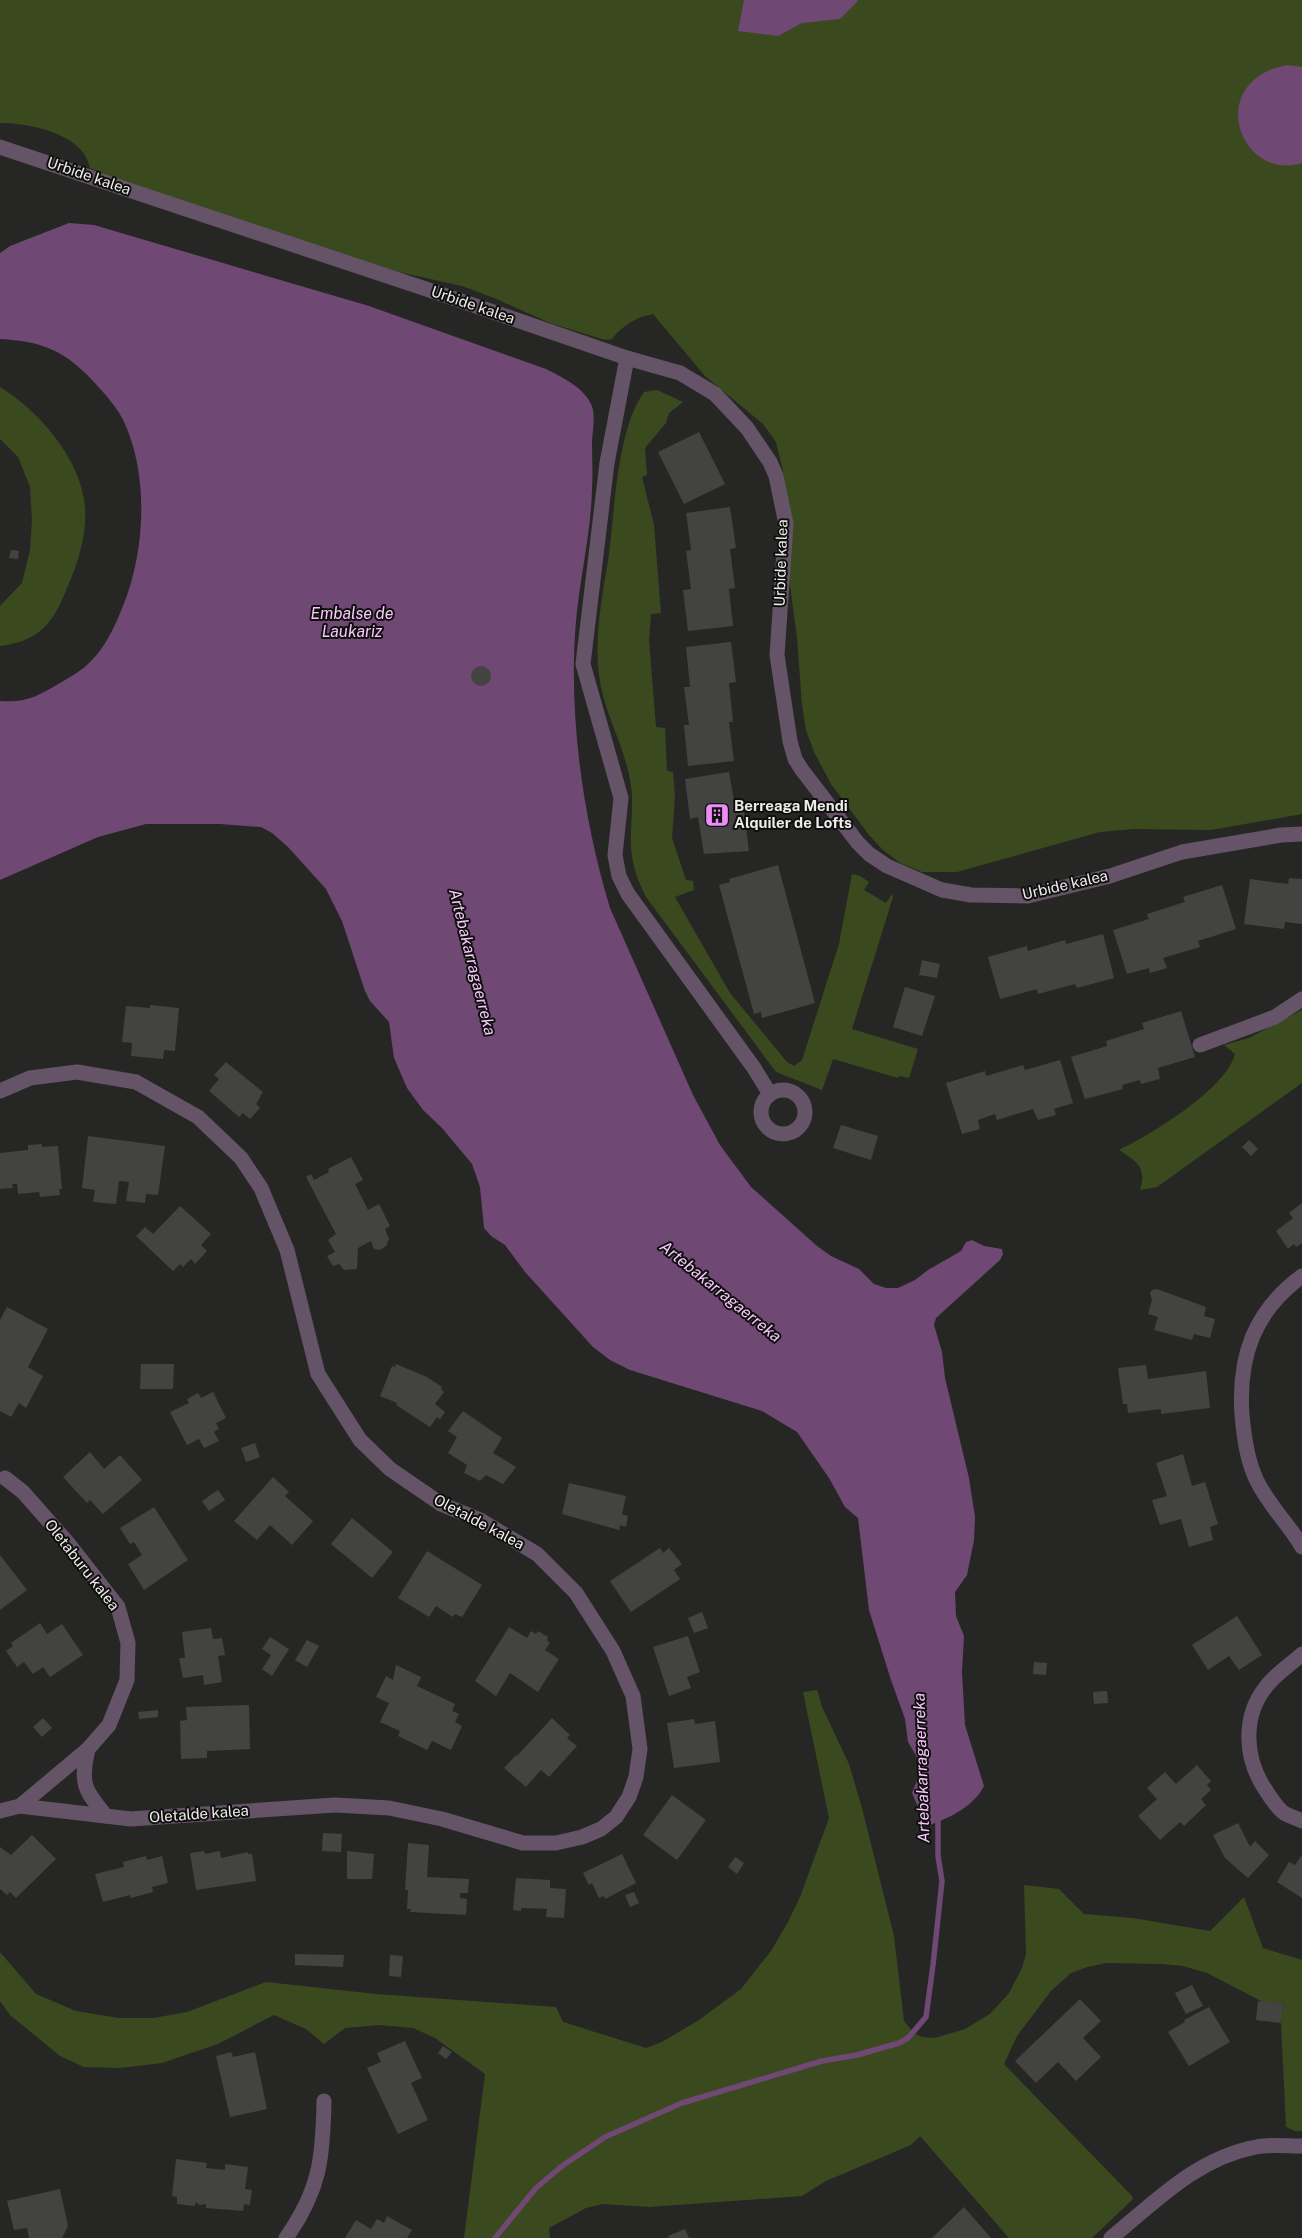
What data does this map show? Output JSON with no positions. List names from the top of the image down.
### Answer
{
  "streets": {
    "street": ["Urbide kalea", "Oletalde kalea", "Oletaburu kalea"]
  },
  "crossings": [
    ["Oletalde kalea", "Oletaburu kalea"]
  ],
  "water": ["Embalse de Laukariz", "Artebakarragaerreka"],
  "places": {
    "building": ["Berreaga Mendi Alquiler de Lofts"]
  }
}
